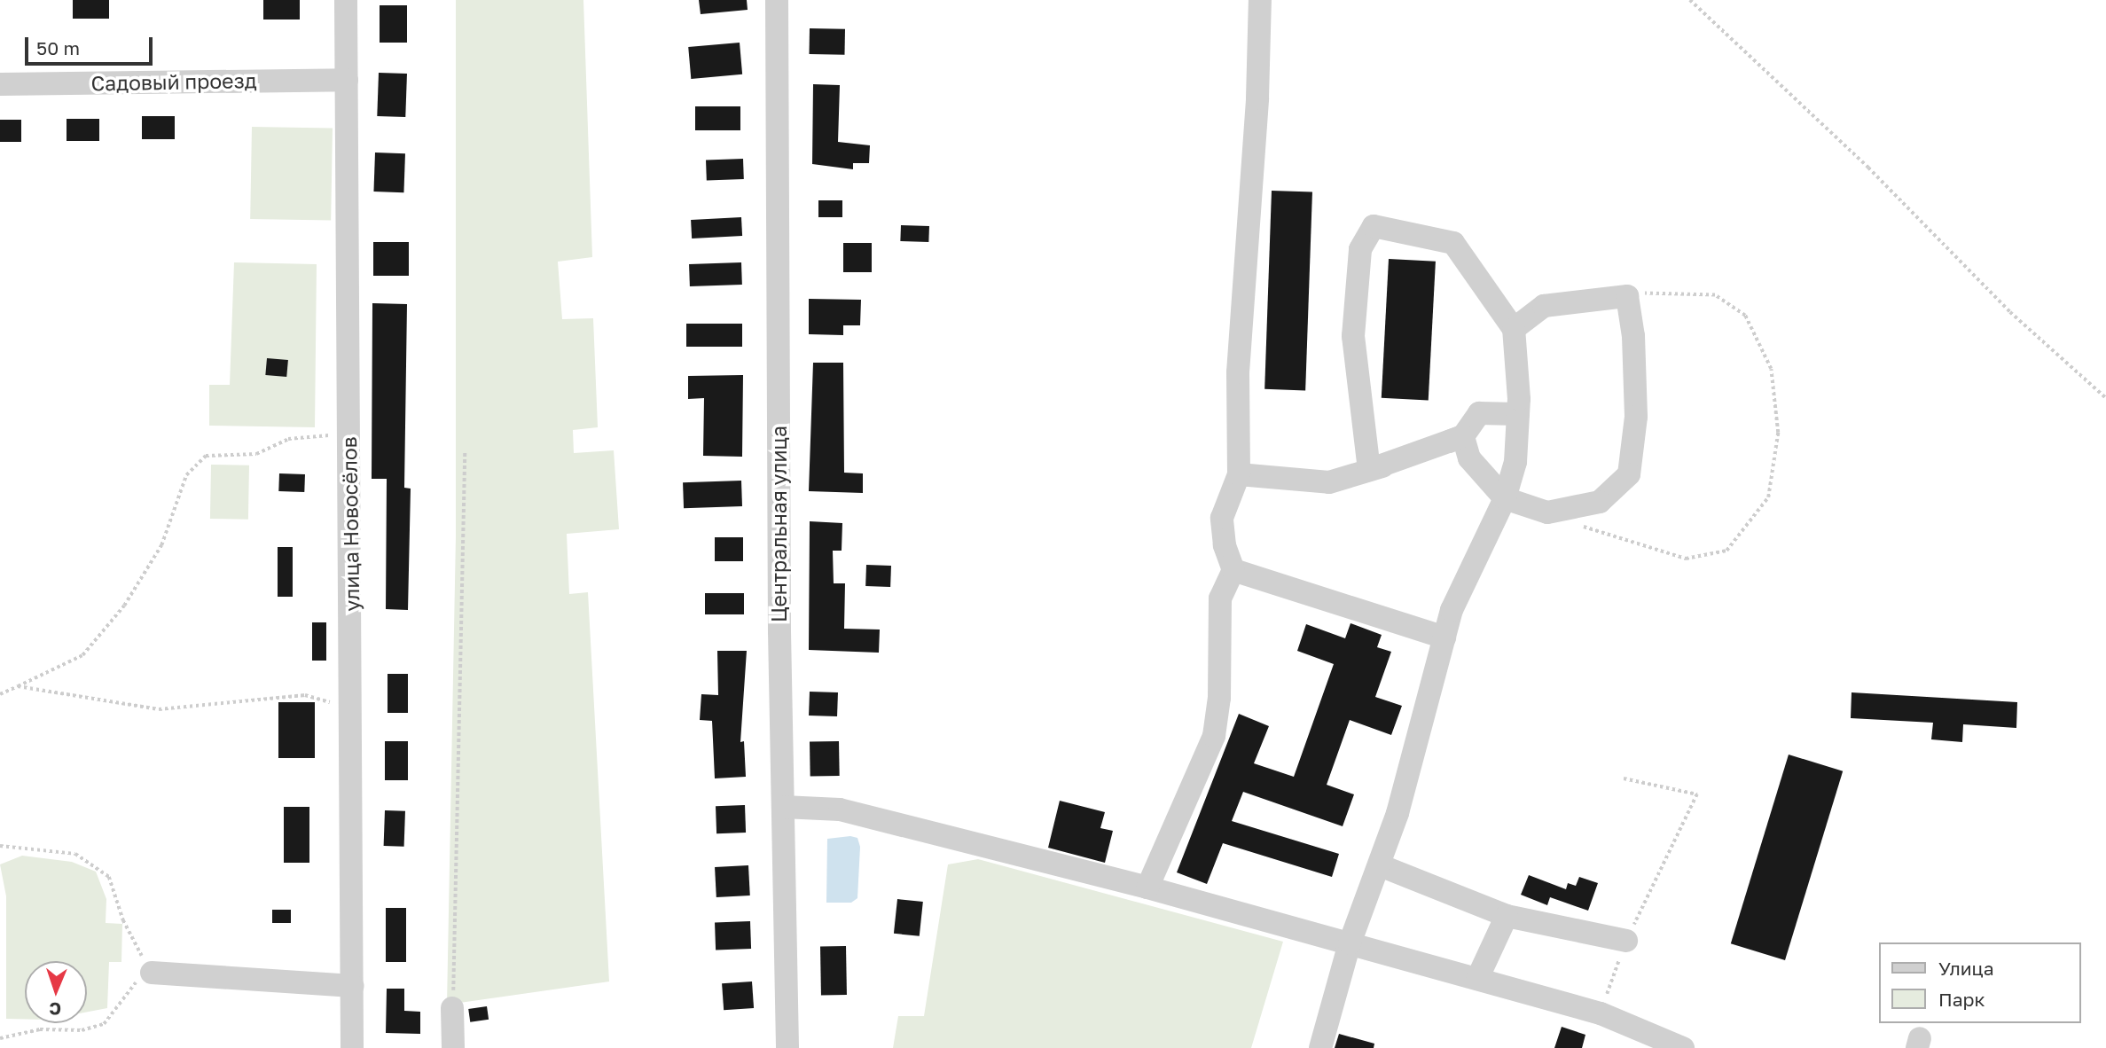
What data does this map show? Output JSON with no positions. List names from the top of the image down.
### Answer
{
  "streets": {
    "street": ["Садовый проезд", "улица Новосёлов", "Центральная улица"]
  },
  "crossings": [
    ["Садовый проезд", "улица Новосёлов"]
  ],
  "legend": ["Улица", "Парк"],
  "scale_bar": "50 m",
  "north": "bottom"
}
